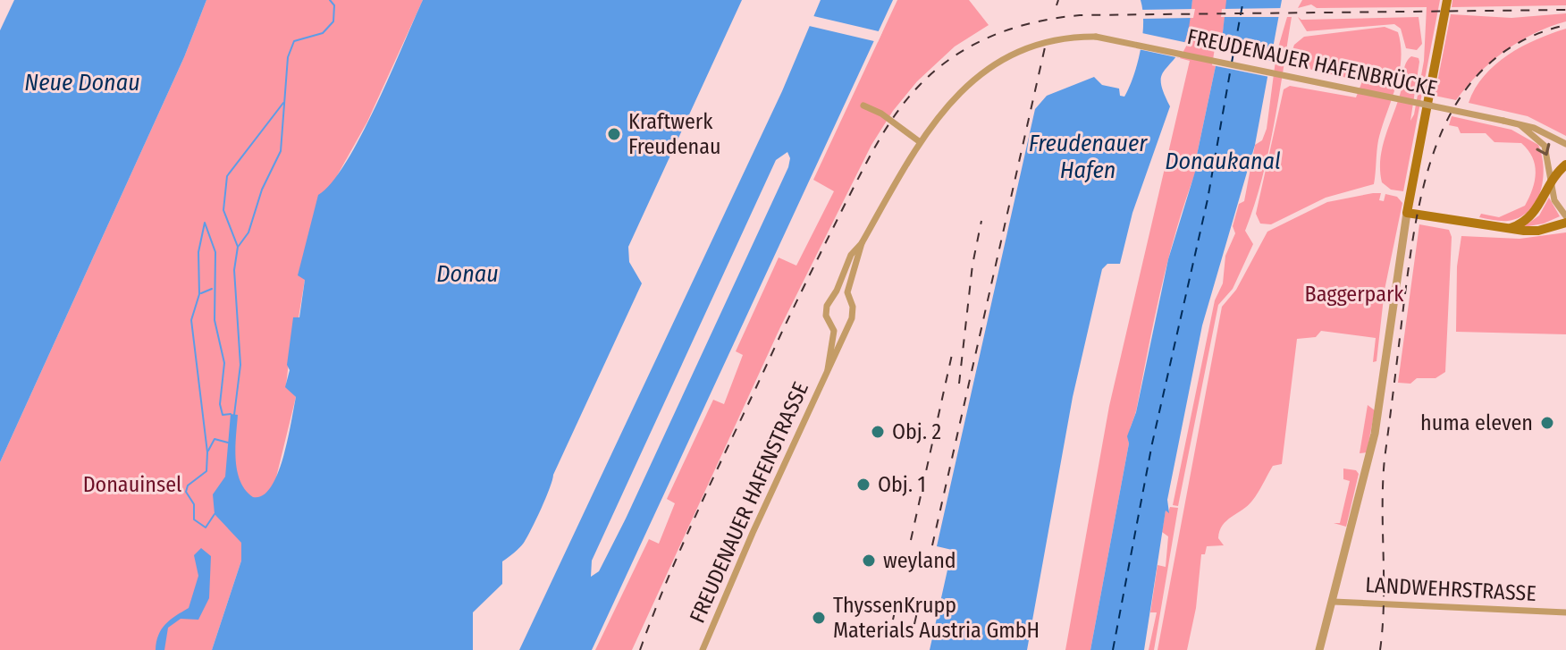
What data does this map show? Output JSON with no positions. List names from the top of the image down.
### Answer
{
  "streets": {
    "street": ["FREUDENAUER HAFENBRÜCKE", "FREUDENAUER HAFENSTRASSE", "LANDWEHRSTRASSE"]
  },
  "crossings": [
    ["FREUDENAUER HAFENBRÜCKE", "FREUDENAUER HAFENSTRASSE"]
  ],
  "water": [
    "Neue Donau",
    "Freudenauer Hafen",
    "Donaukanal",
    "Donau"
  ],
  "parks": ["Baggerpark", "Donauinsel"],
  "places": [
    "Kraftwerk Freudenau",
    "huma eleven",
    "Obj. 2",
    "Obj. 1",
    "weyland",
    "ThyssenKrupp Materials Austria GmbH"
  ]
}
